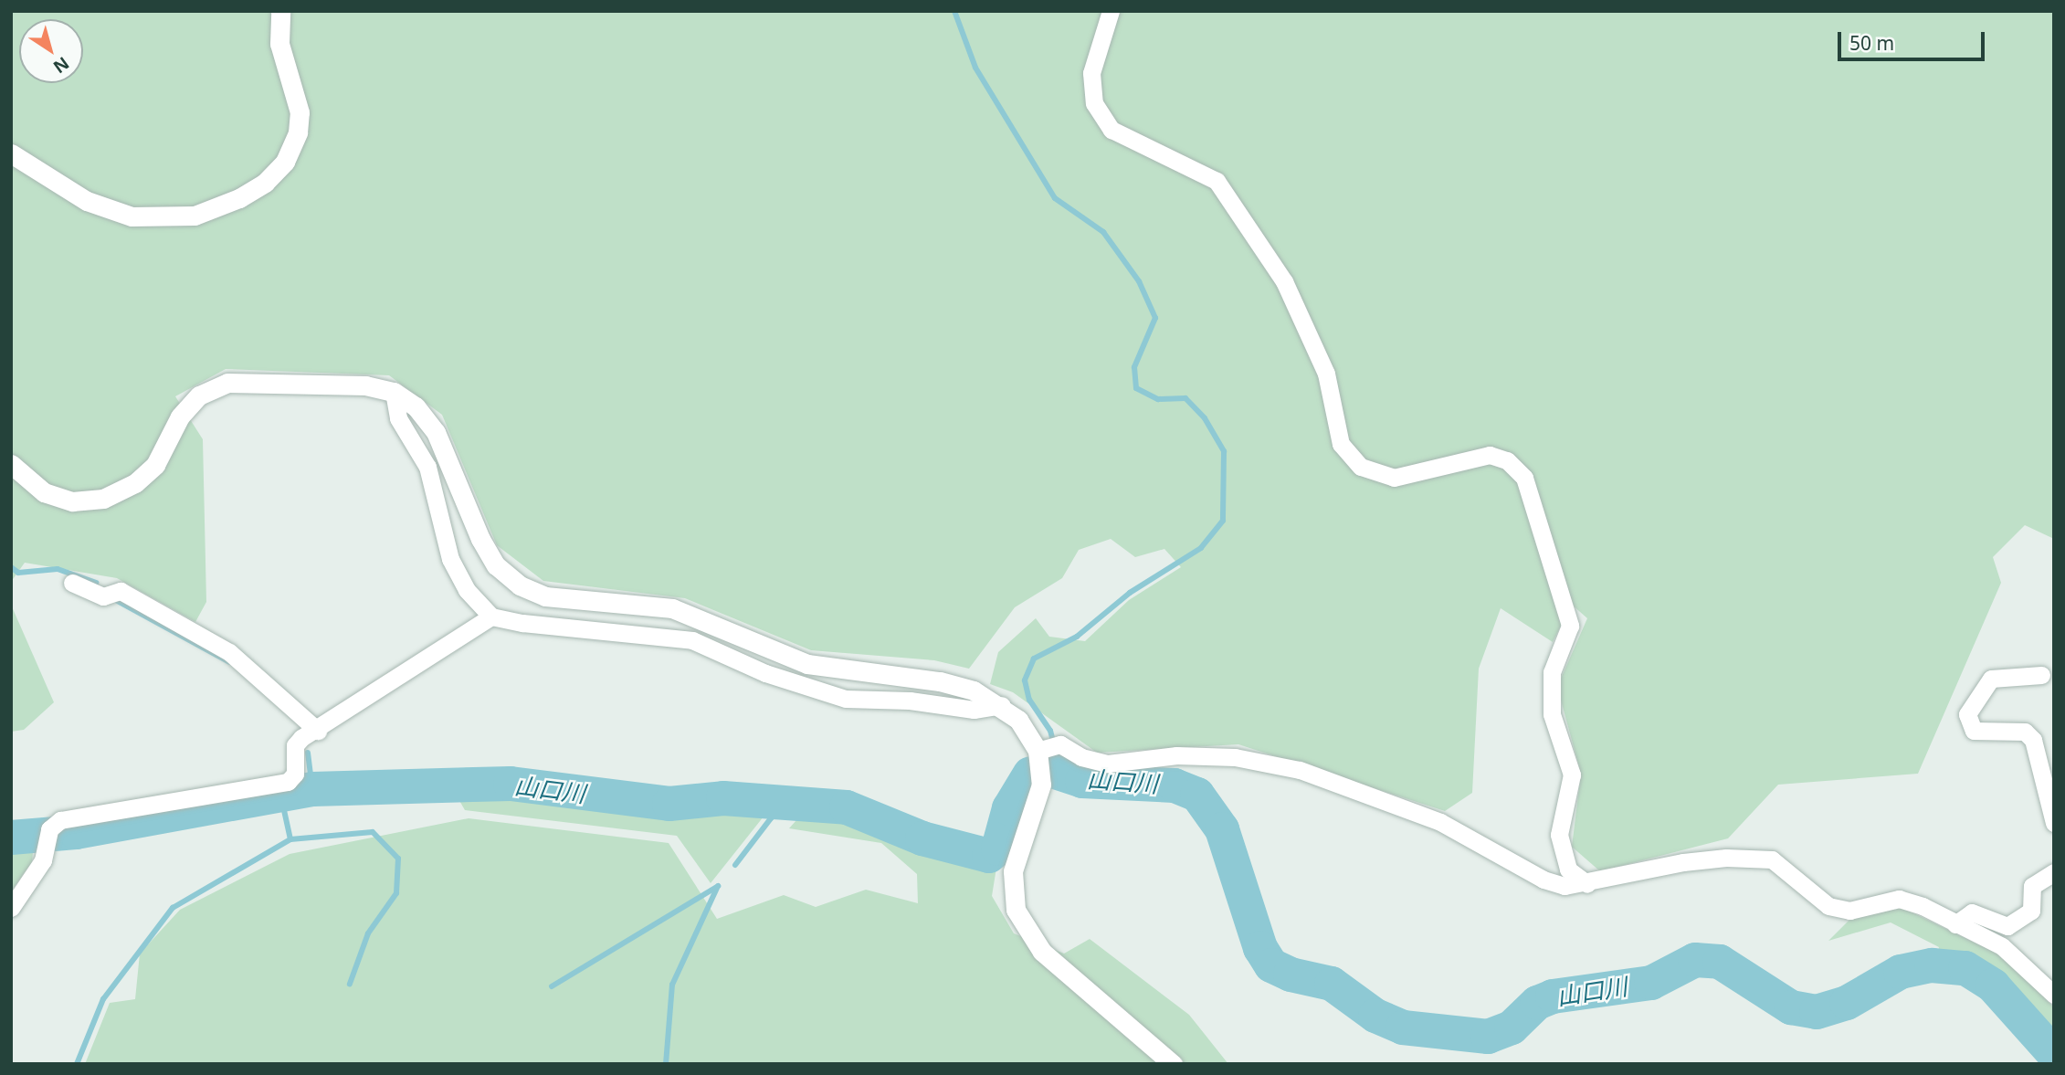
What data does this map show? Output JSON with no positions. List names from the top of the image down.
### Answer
{
  "water": ["山口川"],
  "scale_bar": "50 m",
  "north": "bottom right"
}
